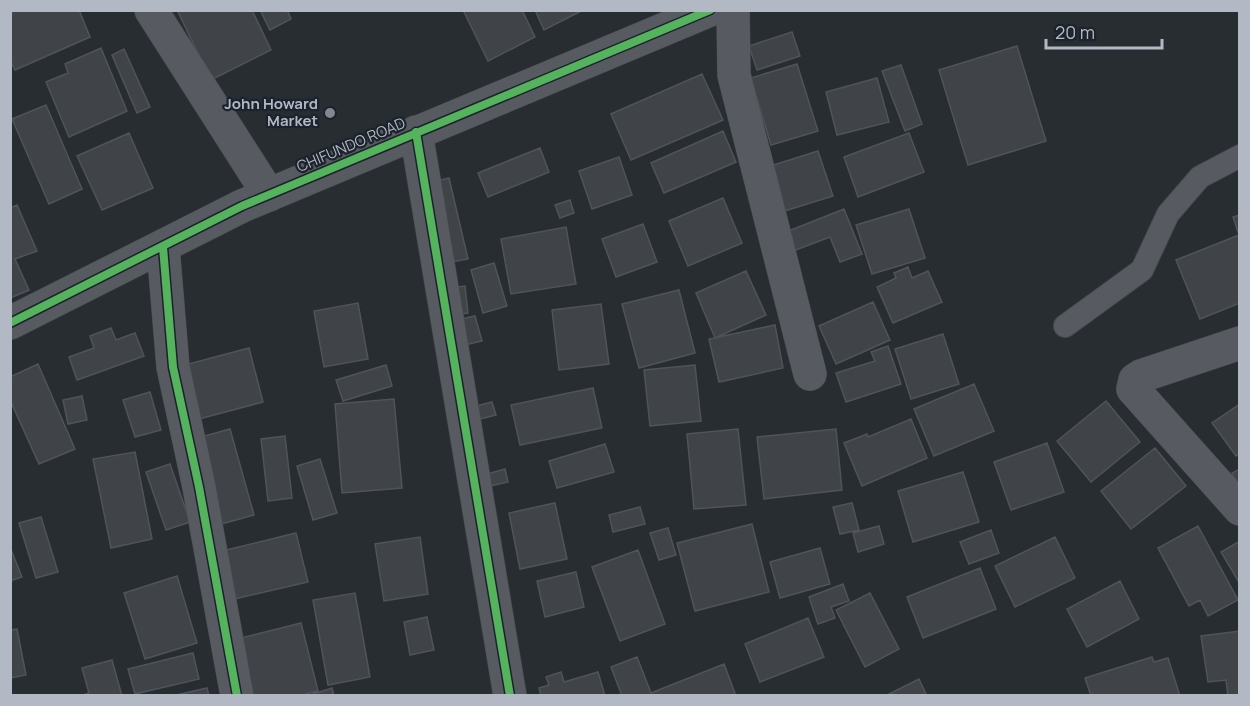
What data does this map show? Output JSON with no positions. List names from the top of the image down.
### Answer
{
  "streets": {
    "street": ["CHIFUNDO ROAD"]
  },
  "places": ["John Howard Market"],
  "scale_bar": "20 m"
}
